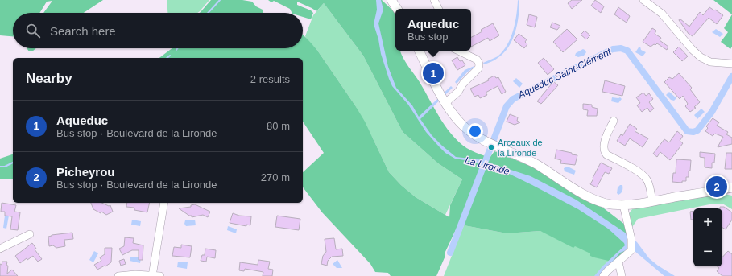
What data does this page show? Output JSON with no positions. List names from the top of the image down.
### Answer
{
  "water": ["Aqueduc Saint-Clément", "La Lironde"],
  "places": ["Arceaux de la Lironde"],
  "page": {
    "popup": ["Aqueduc", "Bus stop"],
    "search": "Search here",
    "heading": ["Nearby", "2 results"],
    "pins": ["1", "2"],
    "list": [
      {
        "mark": "1",
        "name": "Aqueduc",
        "note": "Bus stop · Boulevard de la Lironde",
        "value": "80 m"
      },
      {
        "mark": "2",
        "name": "Picheyrou",
        "note": "Bus stop · Boulevard de la Lironde",
        "value": "270 m"
      }
    ],
    "map_buttons": ["+", "−"]
  }
}
